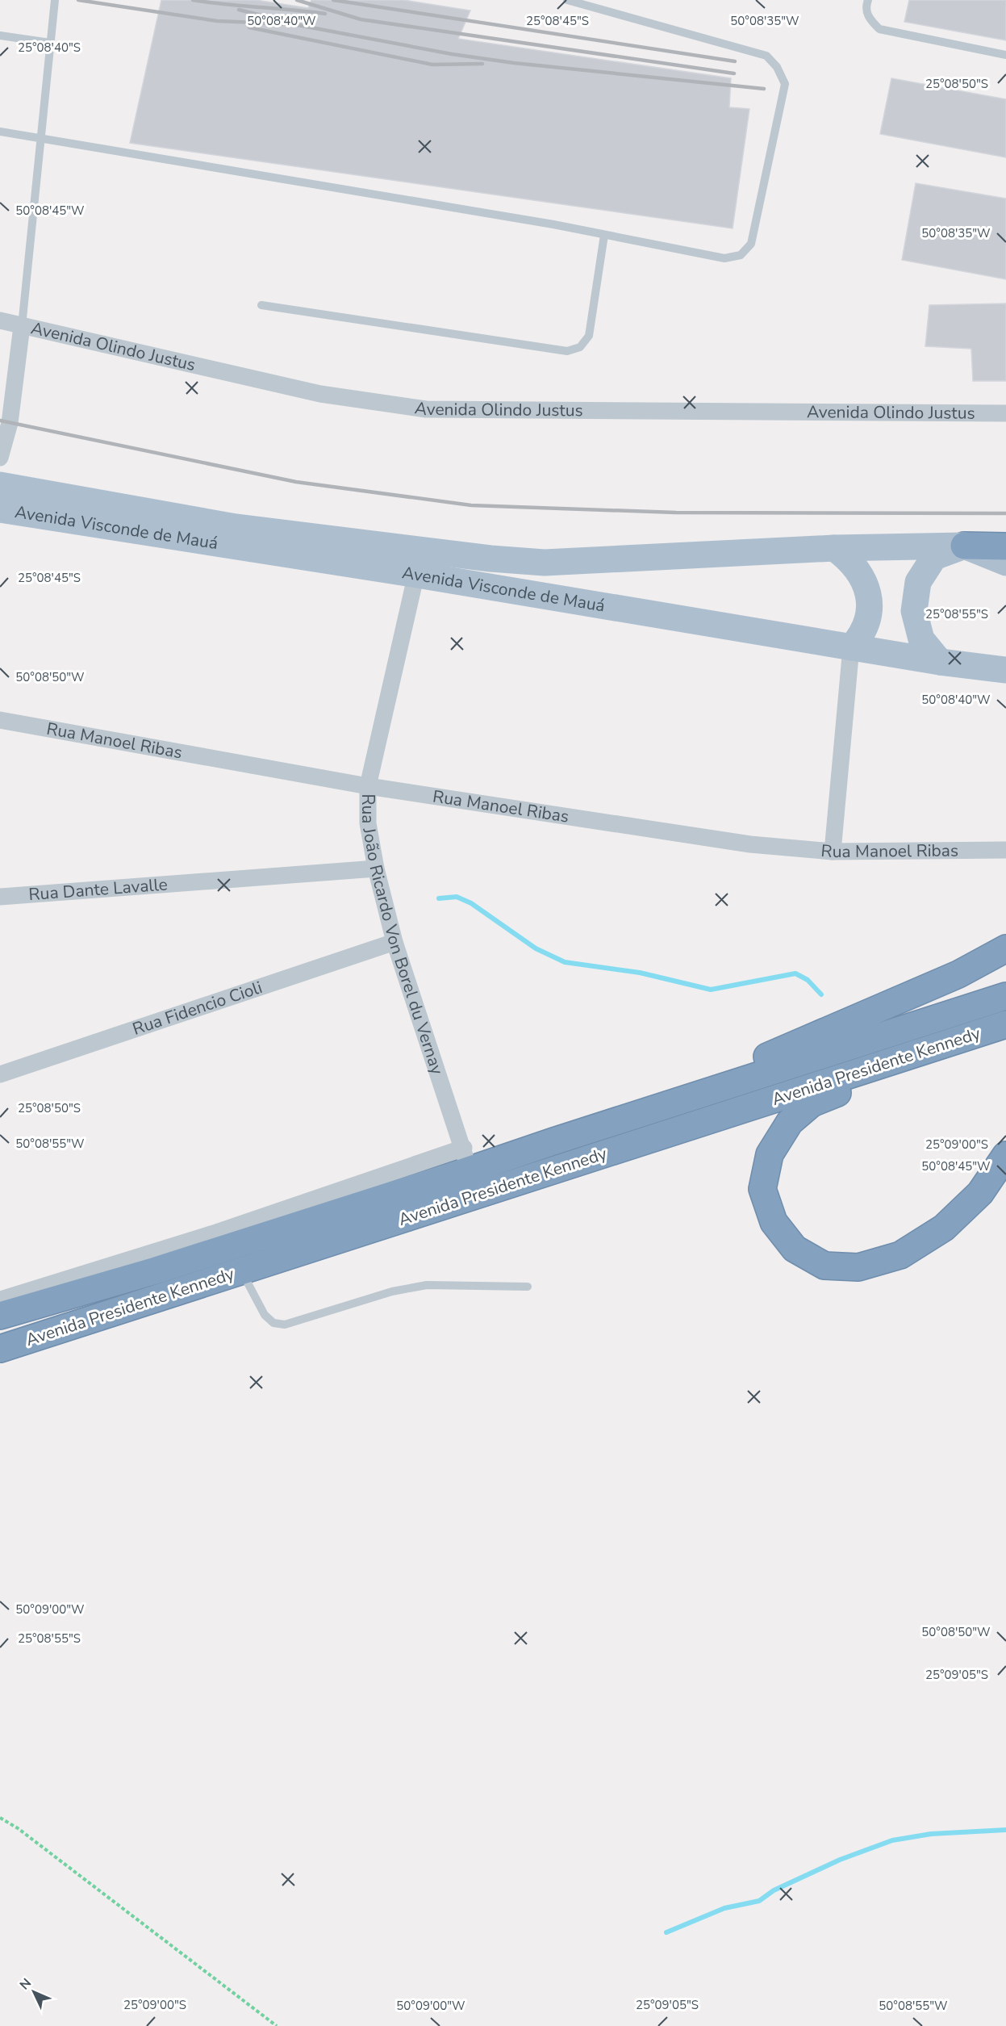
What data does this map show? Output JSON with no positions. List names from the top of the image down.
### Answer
{
  "streets": {
    "highway": ["Avenida Presidente Kennedy"],
    "main road": ["Avenida Visconde de Mauá"],
    "street": [
      "Avenida Olindo Justus",
      "Rua Manoel Ribas",
      "Rua Dante Lavalle",
      "Rua João Ricardo Von Borel du Vernay",
      "Rua Fidencio Cioli"
    ]
  },
  "crossings": [
    ["Avenida Visconde de Mauá", "Rua João Ricardo Von Borel du Vernay"],
    ["Rua Manoel Ribas", "Rua João Ricardo Von Borel du Vernay"],
    ["Rua Dante Lavalle", "Rua João Ricardo Von Borel du Vernay"],
    ["Rua João Ricardo Von Borel du Vernay", "Rua Fidencio Cioli"],
    ["Rua João Ricardo Von Borel du Vernay", "Avenida Presidente Kennedy"]
  ],
  "north": "top left",
  "coordinates": [
    "50°08'40\"W",
    "50°08'35\"W",
    "25°08'45\"S",
    "25°08'40\"S",
    "25°08'50\"S",
    "50°08'45\"W",
    "25°08'55\"S",
    "50°08'50\"W",
    "50°08'55\"W",
    "25°09'00\"S",
    "50°09'00\"W",
    "25°09'05\"S"
  ]
}
